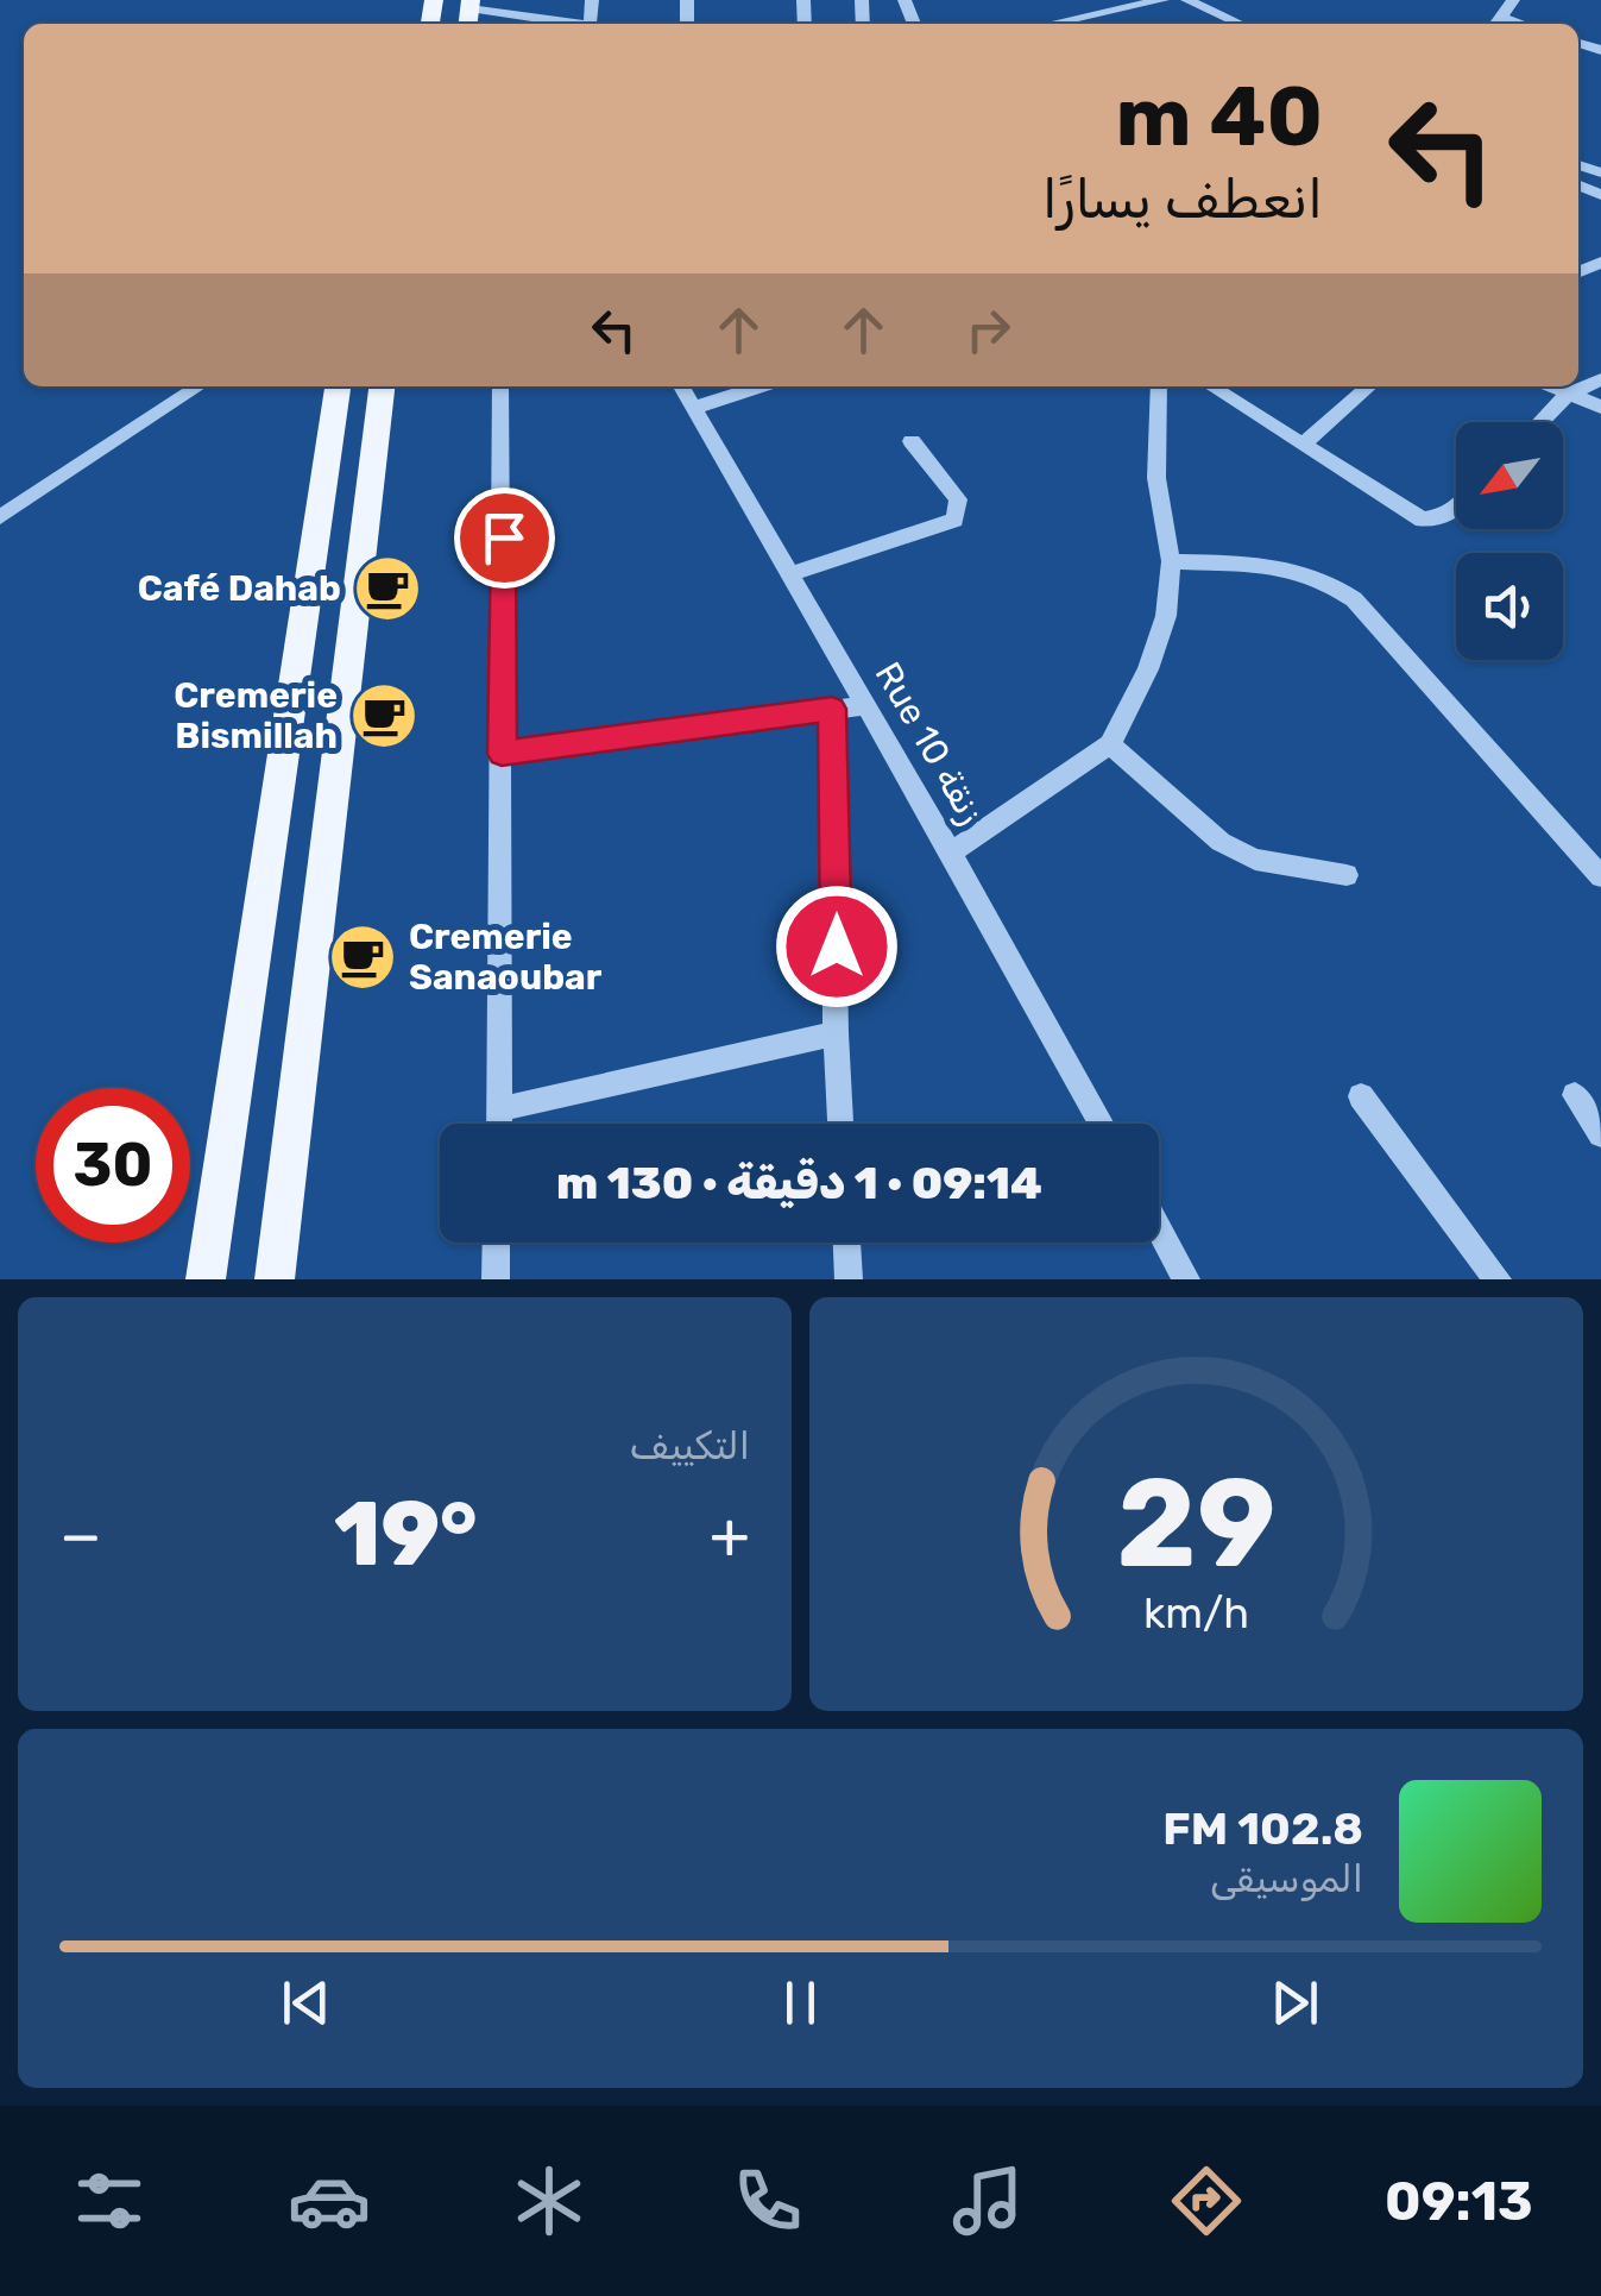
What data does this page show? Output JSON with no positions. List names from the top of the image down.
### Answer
{
  "streets": {
    "street": ["Rue 10 زنقة"]
  },
  "places": {
    "cafe": ["Café Dahab", "Cremerie Bismillah", "Cremerie Sanaoubar"]
  },
  "north": "bottom left",
  "page": {
    "turn": ["40 m", "انعطف يسارًا"],
    "limit": "30",
    "trip": "09:14 · 1 دقيقة · 130 m",
    "tile": "التكييف",
    "heat": ["−", "19°", "+"],
    "song": ["102.8 FM", "الموسيقى"],
    "tabs": "09:13",
    "gauge": ["29", "km/h"]
  }
}
